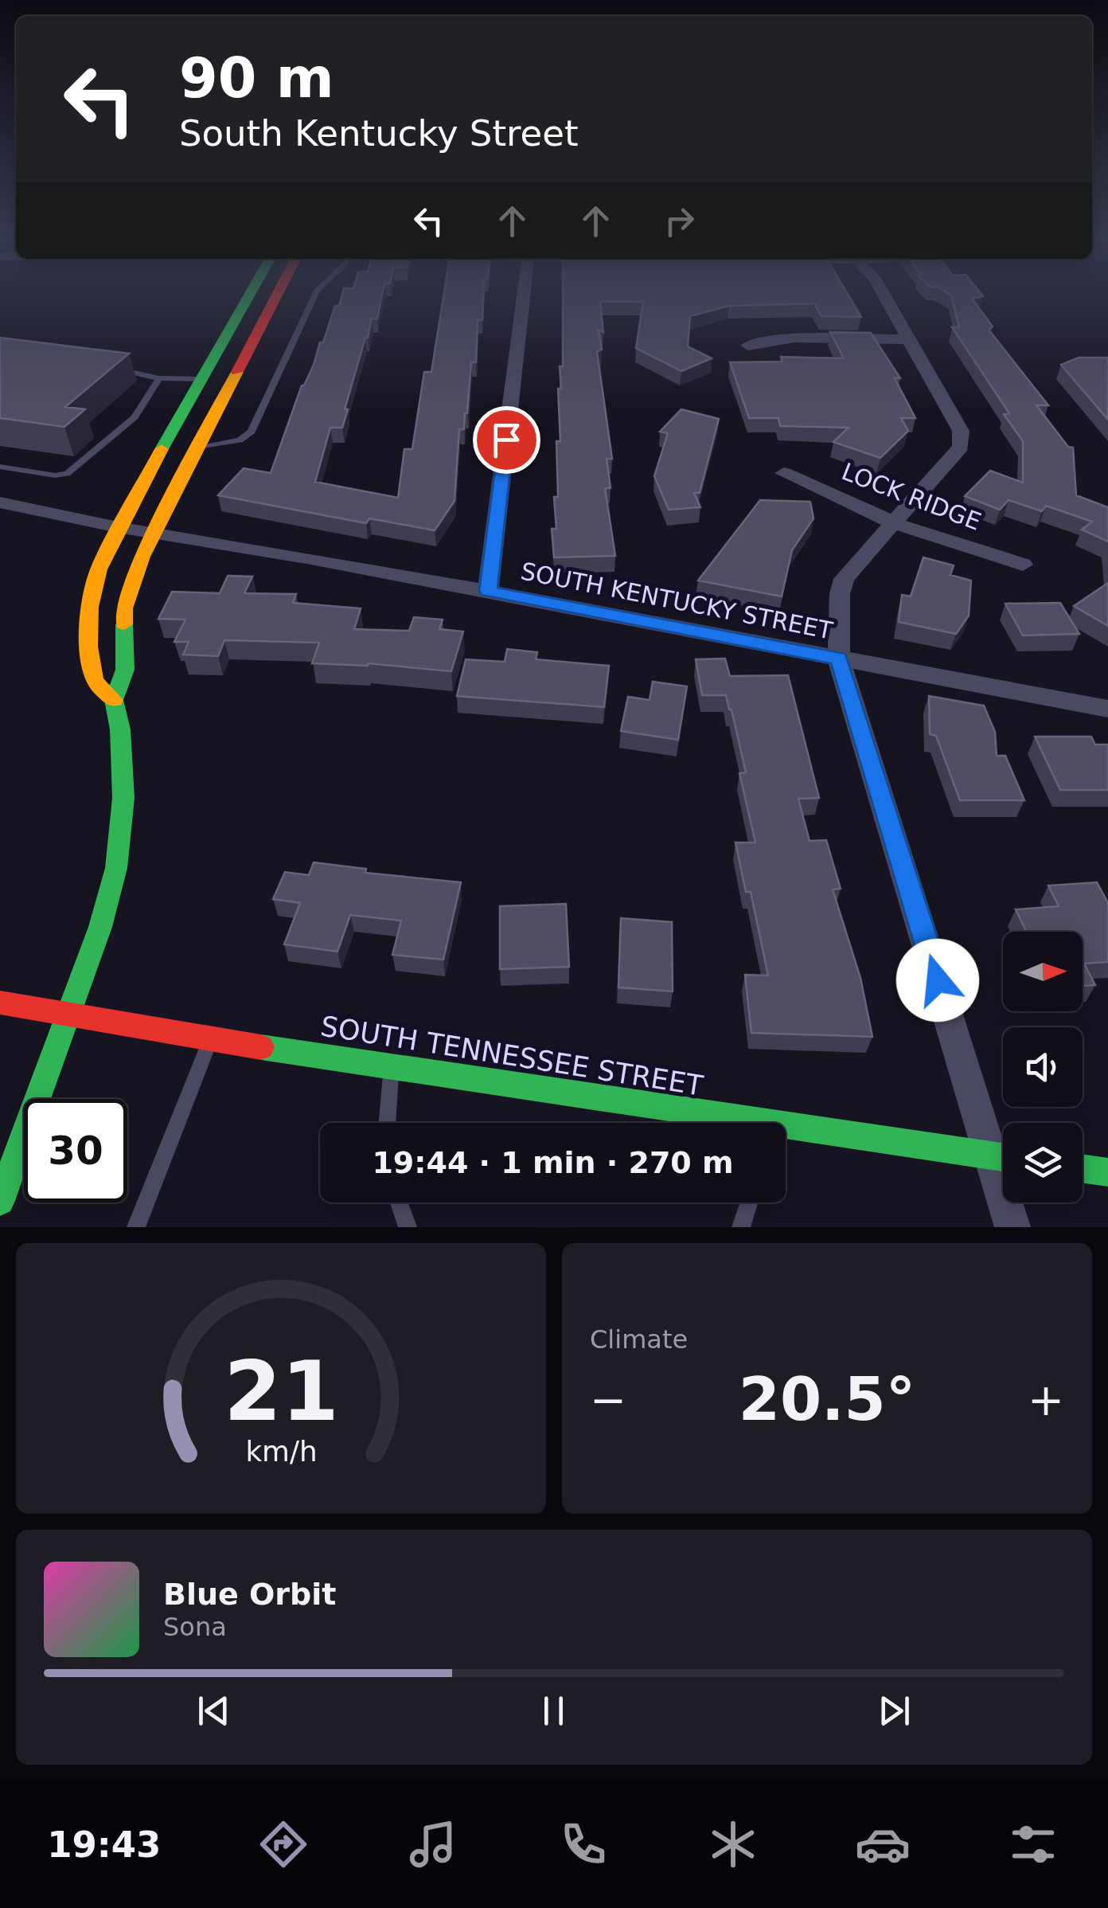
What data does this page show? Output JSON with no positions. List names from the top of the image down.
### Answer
{
  "streets": {
    "main road": ["SOUTH TENNESSEE STREET"],
    "street": ["LOCK RIDGE", "SOUTH KENTUCKY STREET"]
  },
  "north": "right",
  "page": {
    "turn": ["90 m", "South Kentucky Street"],
    "limit": "30",
    "trip": "19:44 · 1 min · 270 m",
    "tile": "Climate",
    "heat": ["−", "20.5°", "+"],
    "song": ["Blue Orbit", "Sona"],
    "tabs": "19:43",
    "gauge": ["21", "km/h"]
  }
}
